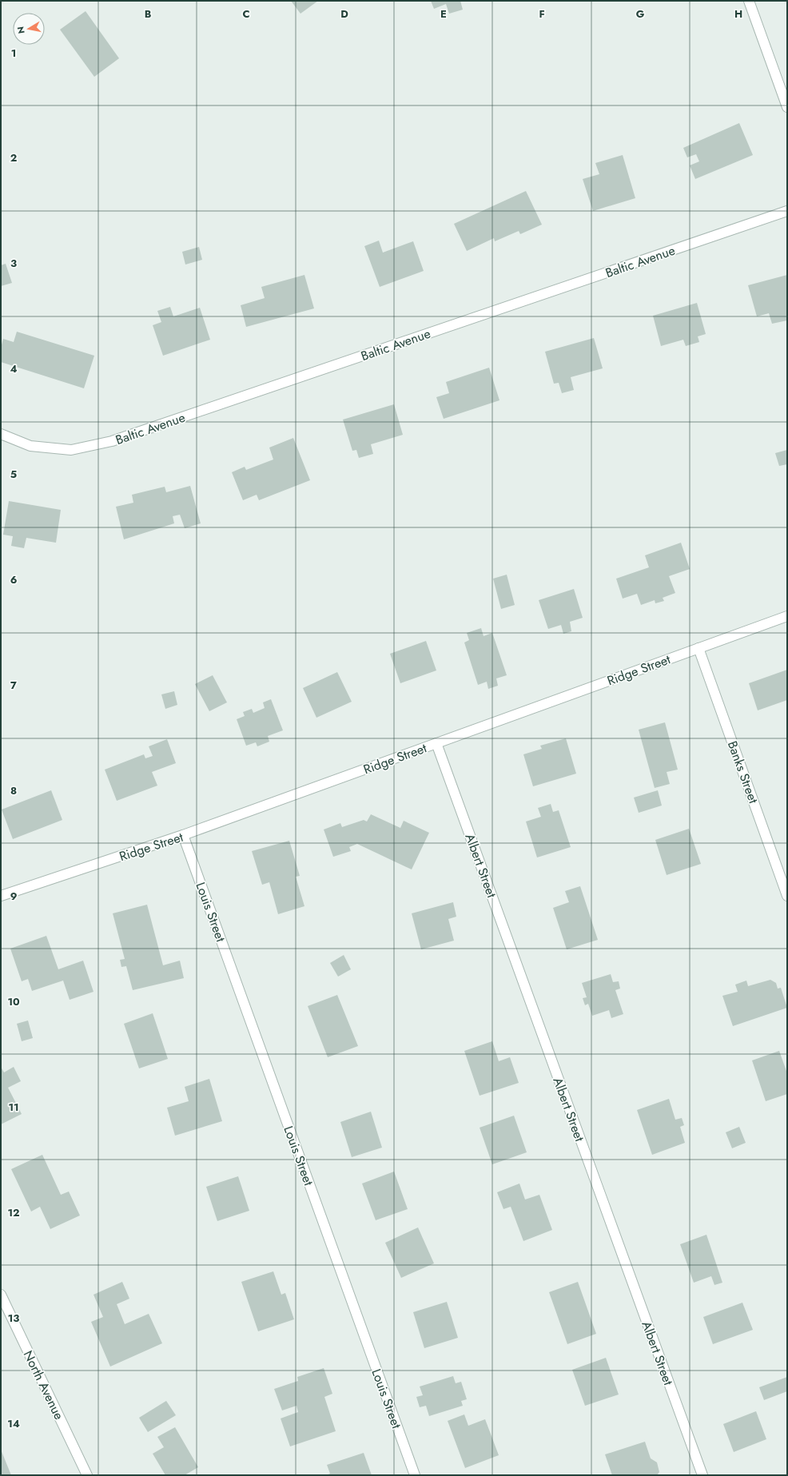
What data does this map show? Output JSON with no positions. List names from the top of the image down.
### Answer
{
  "streets": {
    "street": [
      "Baltic Avenue",
      "Ridge Street",
      "Banks Street",
      "Albert Street",
      "Louis Street",
      "North Avenue"
    ]
  },
  "crossings": [
    ["Ridge Street", "Banks Street"],
    ["Ridge Street", "Albert Street"],
    ["Ridge Street", "Louis Street"]
  ],
  "north": "left",
  "grid": {
    "columns": [
      "B",
      "C",
      "D",
      "E",
      "F",
      "G",
      "H"
    ],
    "rows": [
      "1",
      "2",
      "3",
      "4",
      "5",
      "6",
      "7",
      "8",
      "9",
      "10",
      "11",
      "12",
      "13",
      "14"
    ]
  }
}
